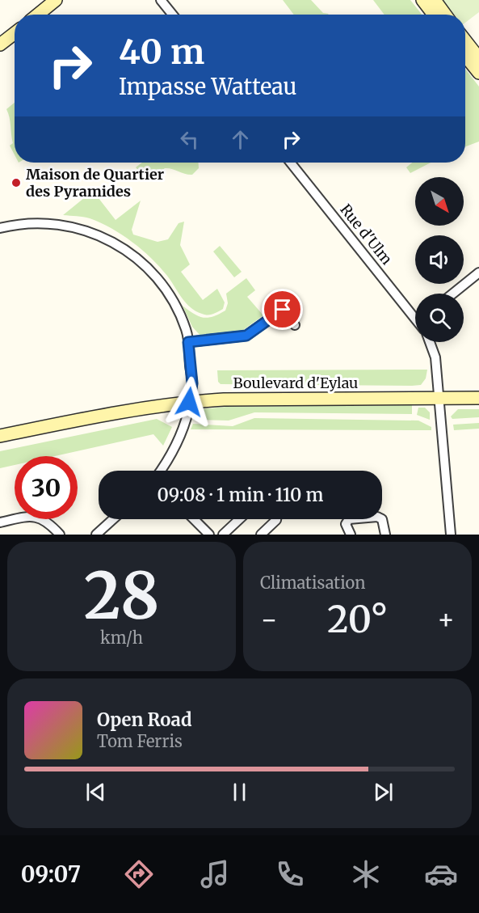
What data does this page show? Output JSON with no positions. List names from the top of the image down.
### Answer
{
  "streets": {
    "main road": ["Boulevard d'Eylau"],
    "street": ["Rue d'Ulm"]
  },
  "places": ["Maison de Quartier des Pyramides"],
  "north": "bottom right",
  "page": {
    "turn": ["40 m", "Impasse Watteau"],
    "limit": "30",
    "trip": "09:08 · 1 min · 110 m",
    "tile": [
      ["28", "km/h"],
      "Climatisation"
    ],
    "heat": ["−", "20°", "+"],
    "song": ["Open Road", "Tom Ferris"],
    "tabs": "09:07"
  }
}
